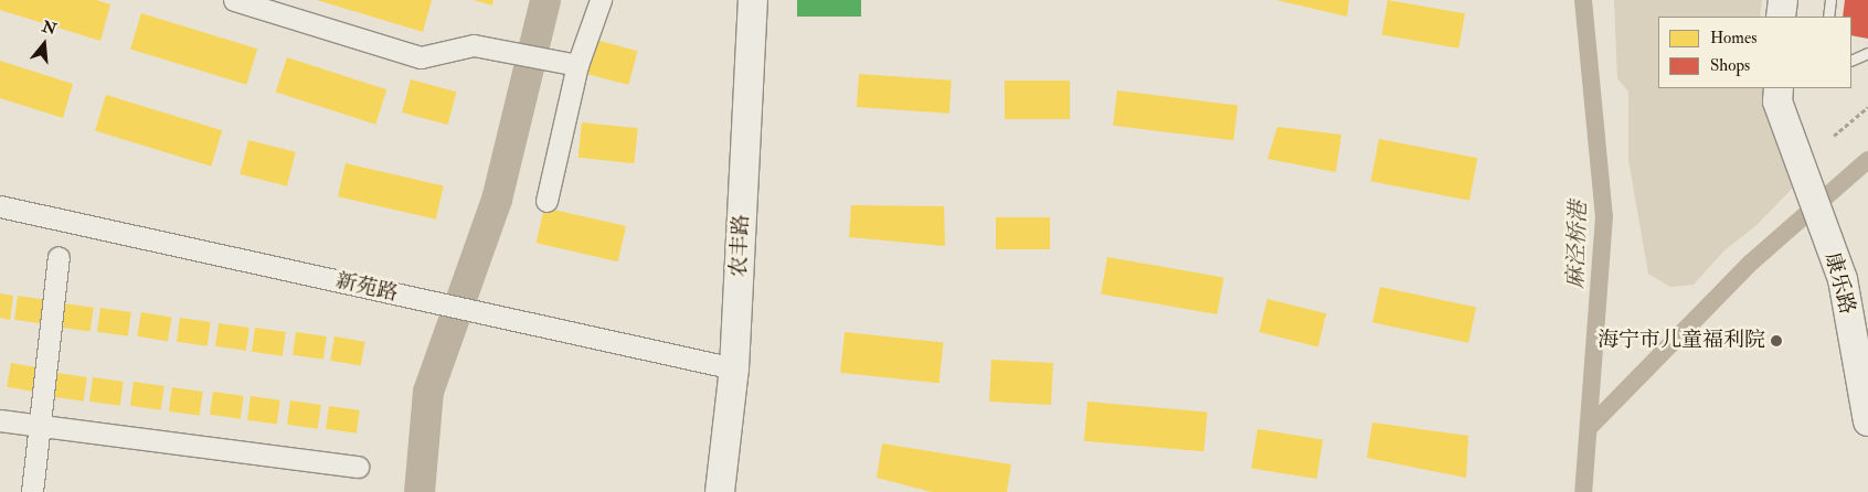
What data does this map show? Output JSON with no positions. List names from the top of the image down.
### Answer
{
  "streets": {
    "main road": ["农丰路", "康乐路"],
    "street": ["新苑路"]
  },
  "crossings": [
    ["农丰路", "新苑路"]
  ],
  "water": ["麻泾桥港"],
  "places": ["海宁市儿童福利院"],
  "legend": ["Homes", "Shops"],
  "north": "top"
}
